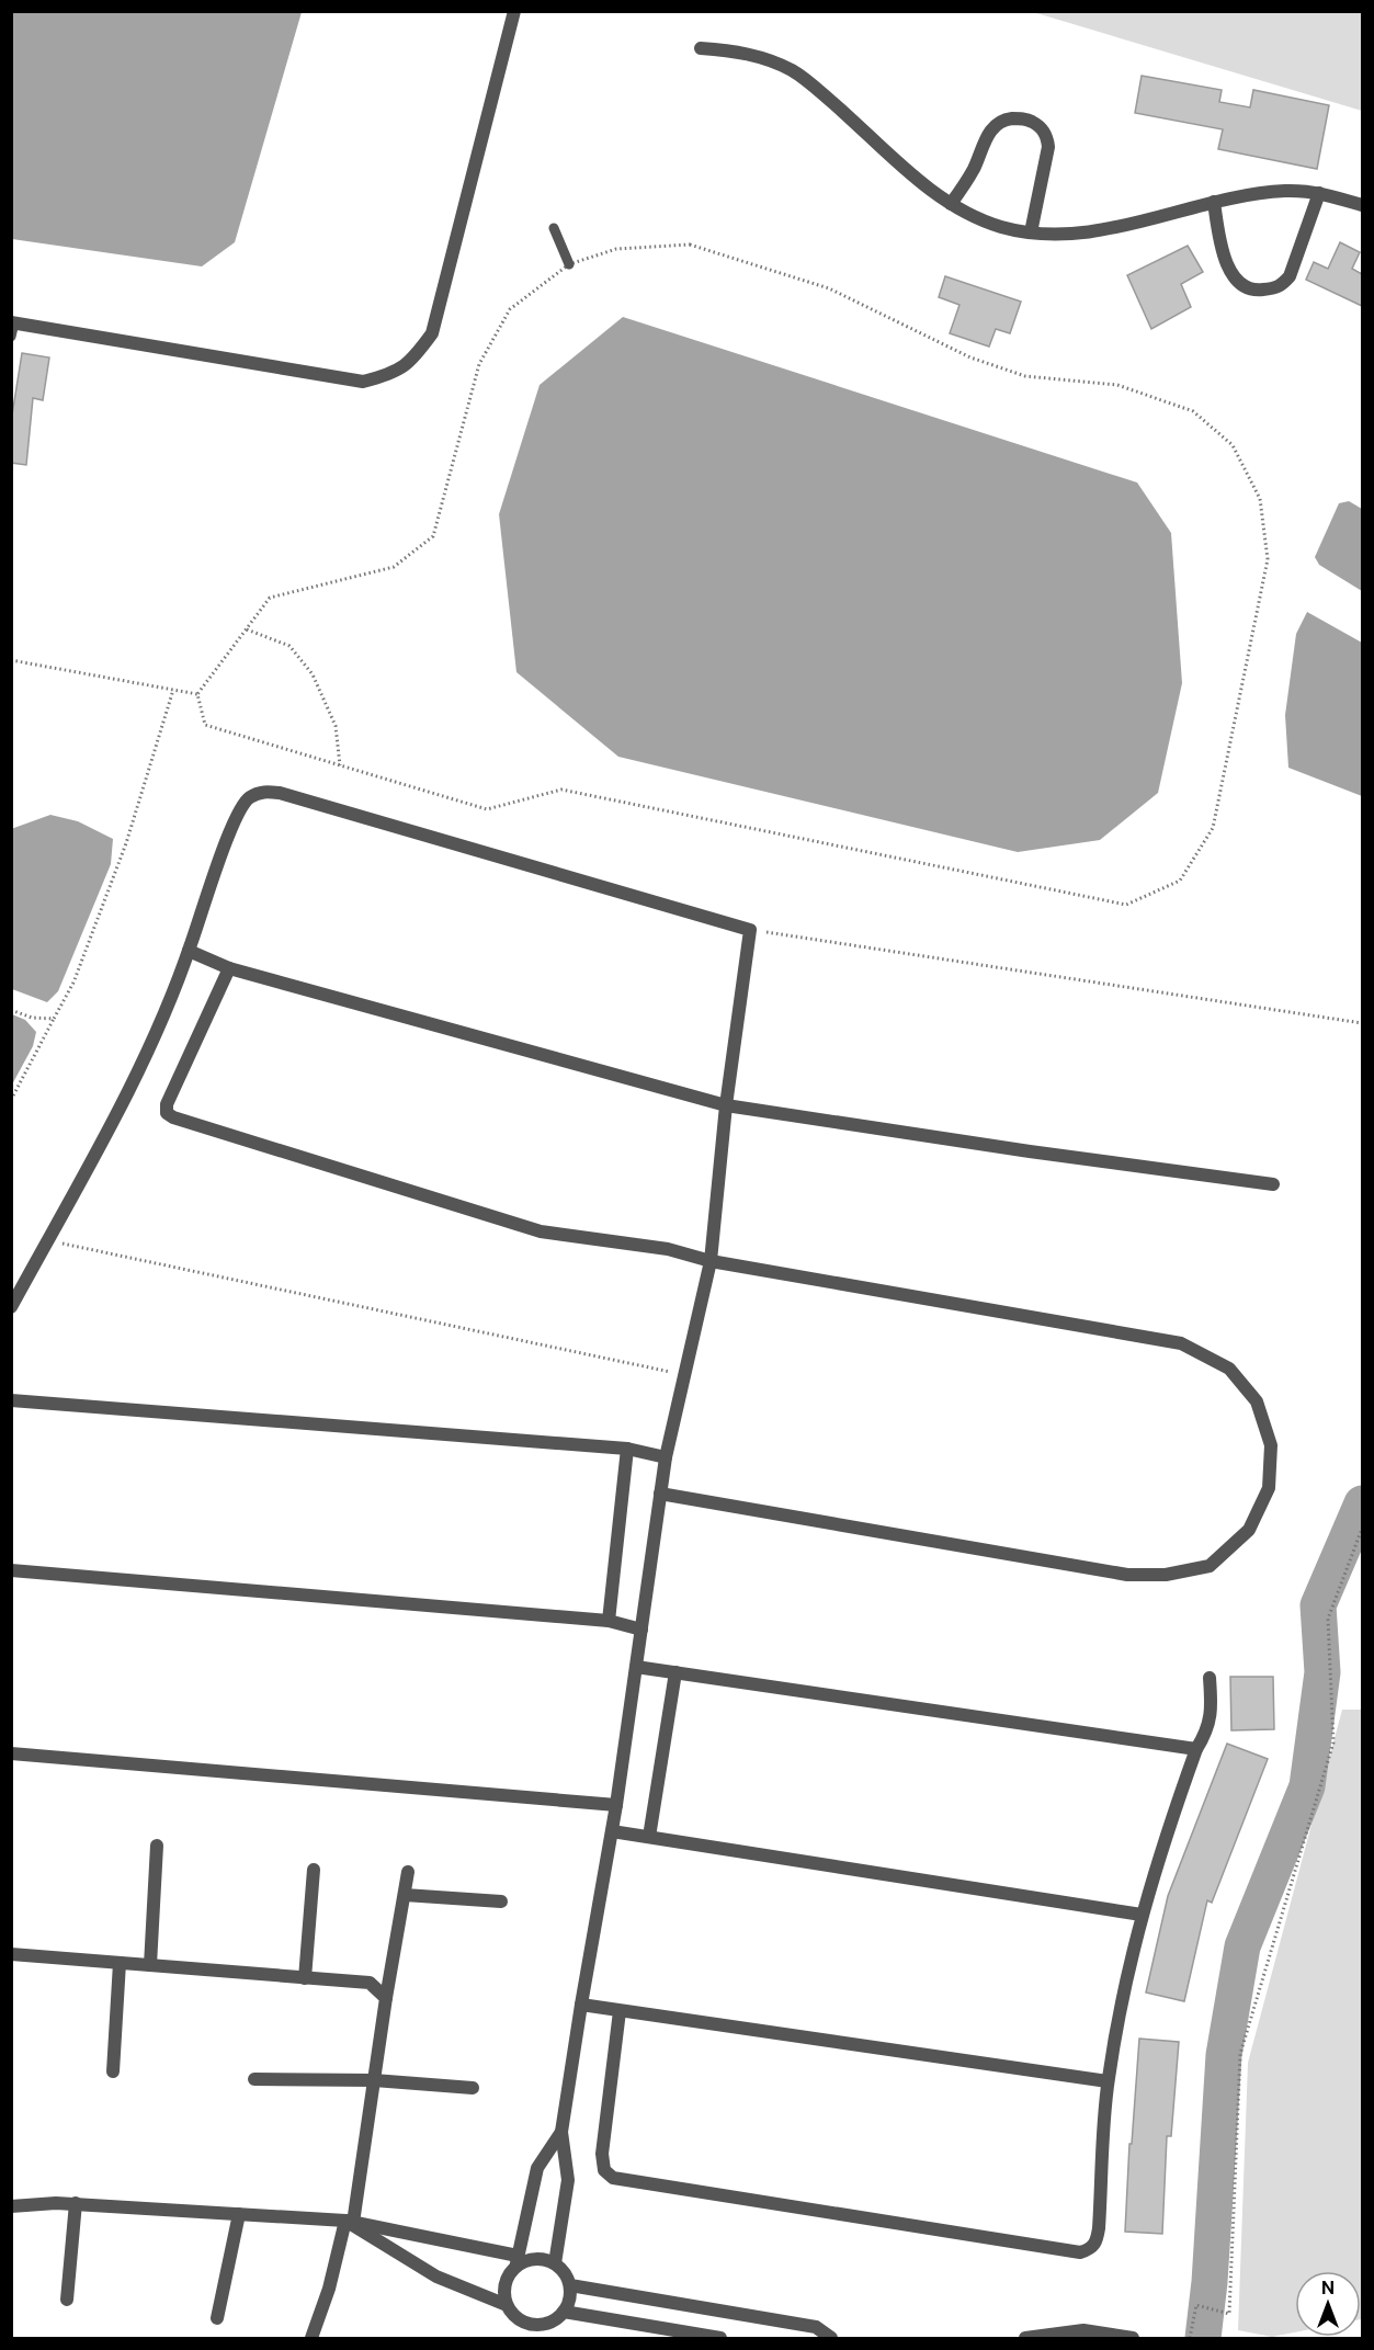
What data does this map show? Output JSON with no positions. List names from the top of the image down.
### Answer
{
  "north": "top"
}
